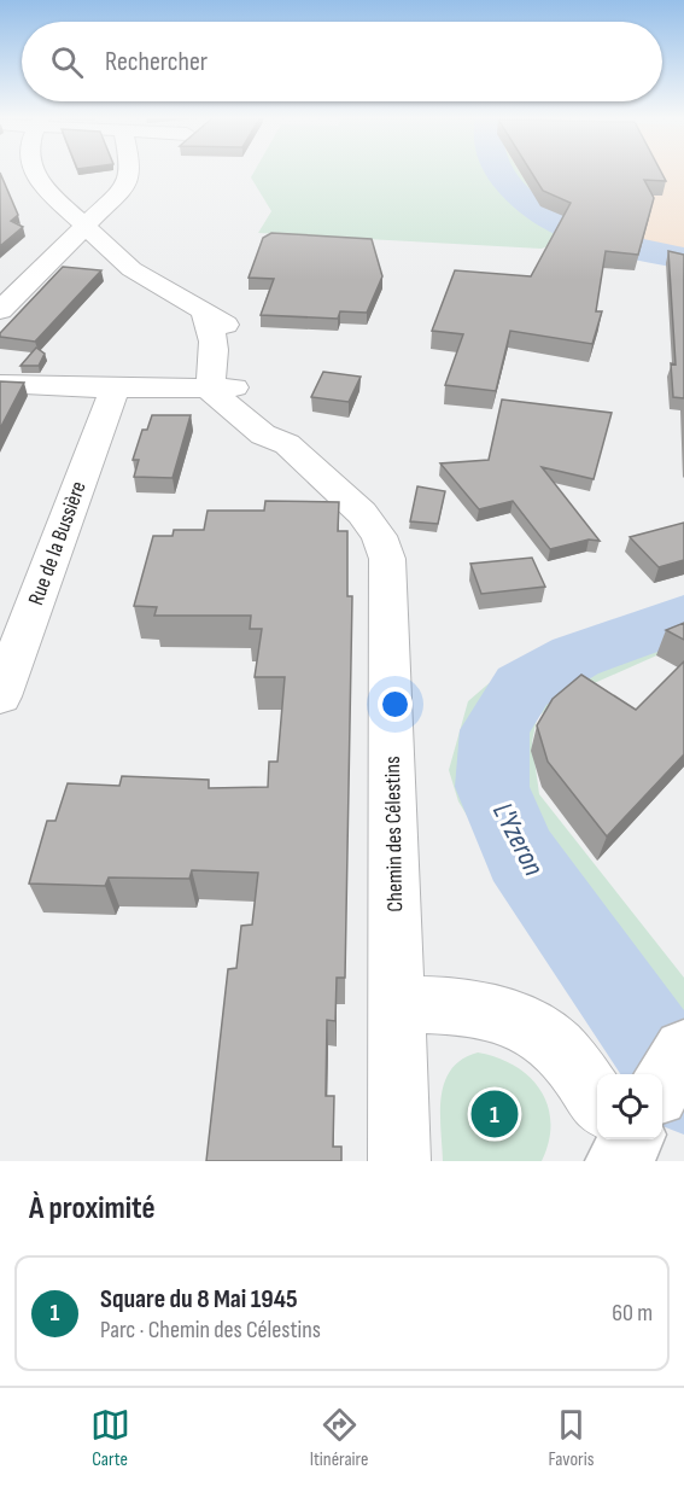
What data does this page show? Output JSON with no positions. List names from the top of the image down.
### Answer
{
  "streets": {
    "street": ["Rue de la Bussière", "Chemin des Célestins"]
  },
  "water": ["L'Yzeron"],
  "page": {
    "search": "Rechercher",
    "pins": "1",
    "heading": "À proximité",
    "list": [
      {
        "mark": "1",
        "name": "Square du 8 Mai 1945",
        "note": "Parc · Chemin des Célestins",
        "value": "60 m"
      }
    ],
    "nav": ["Carte", "Itinéraire", "Favoris"]
  }
}
